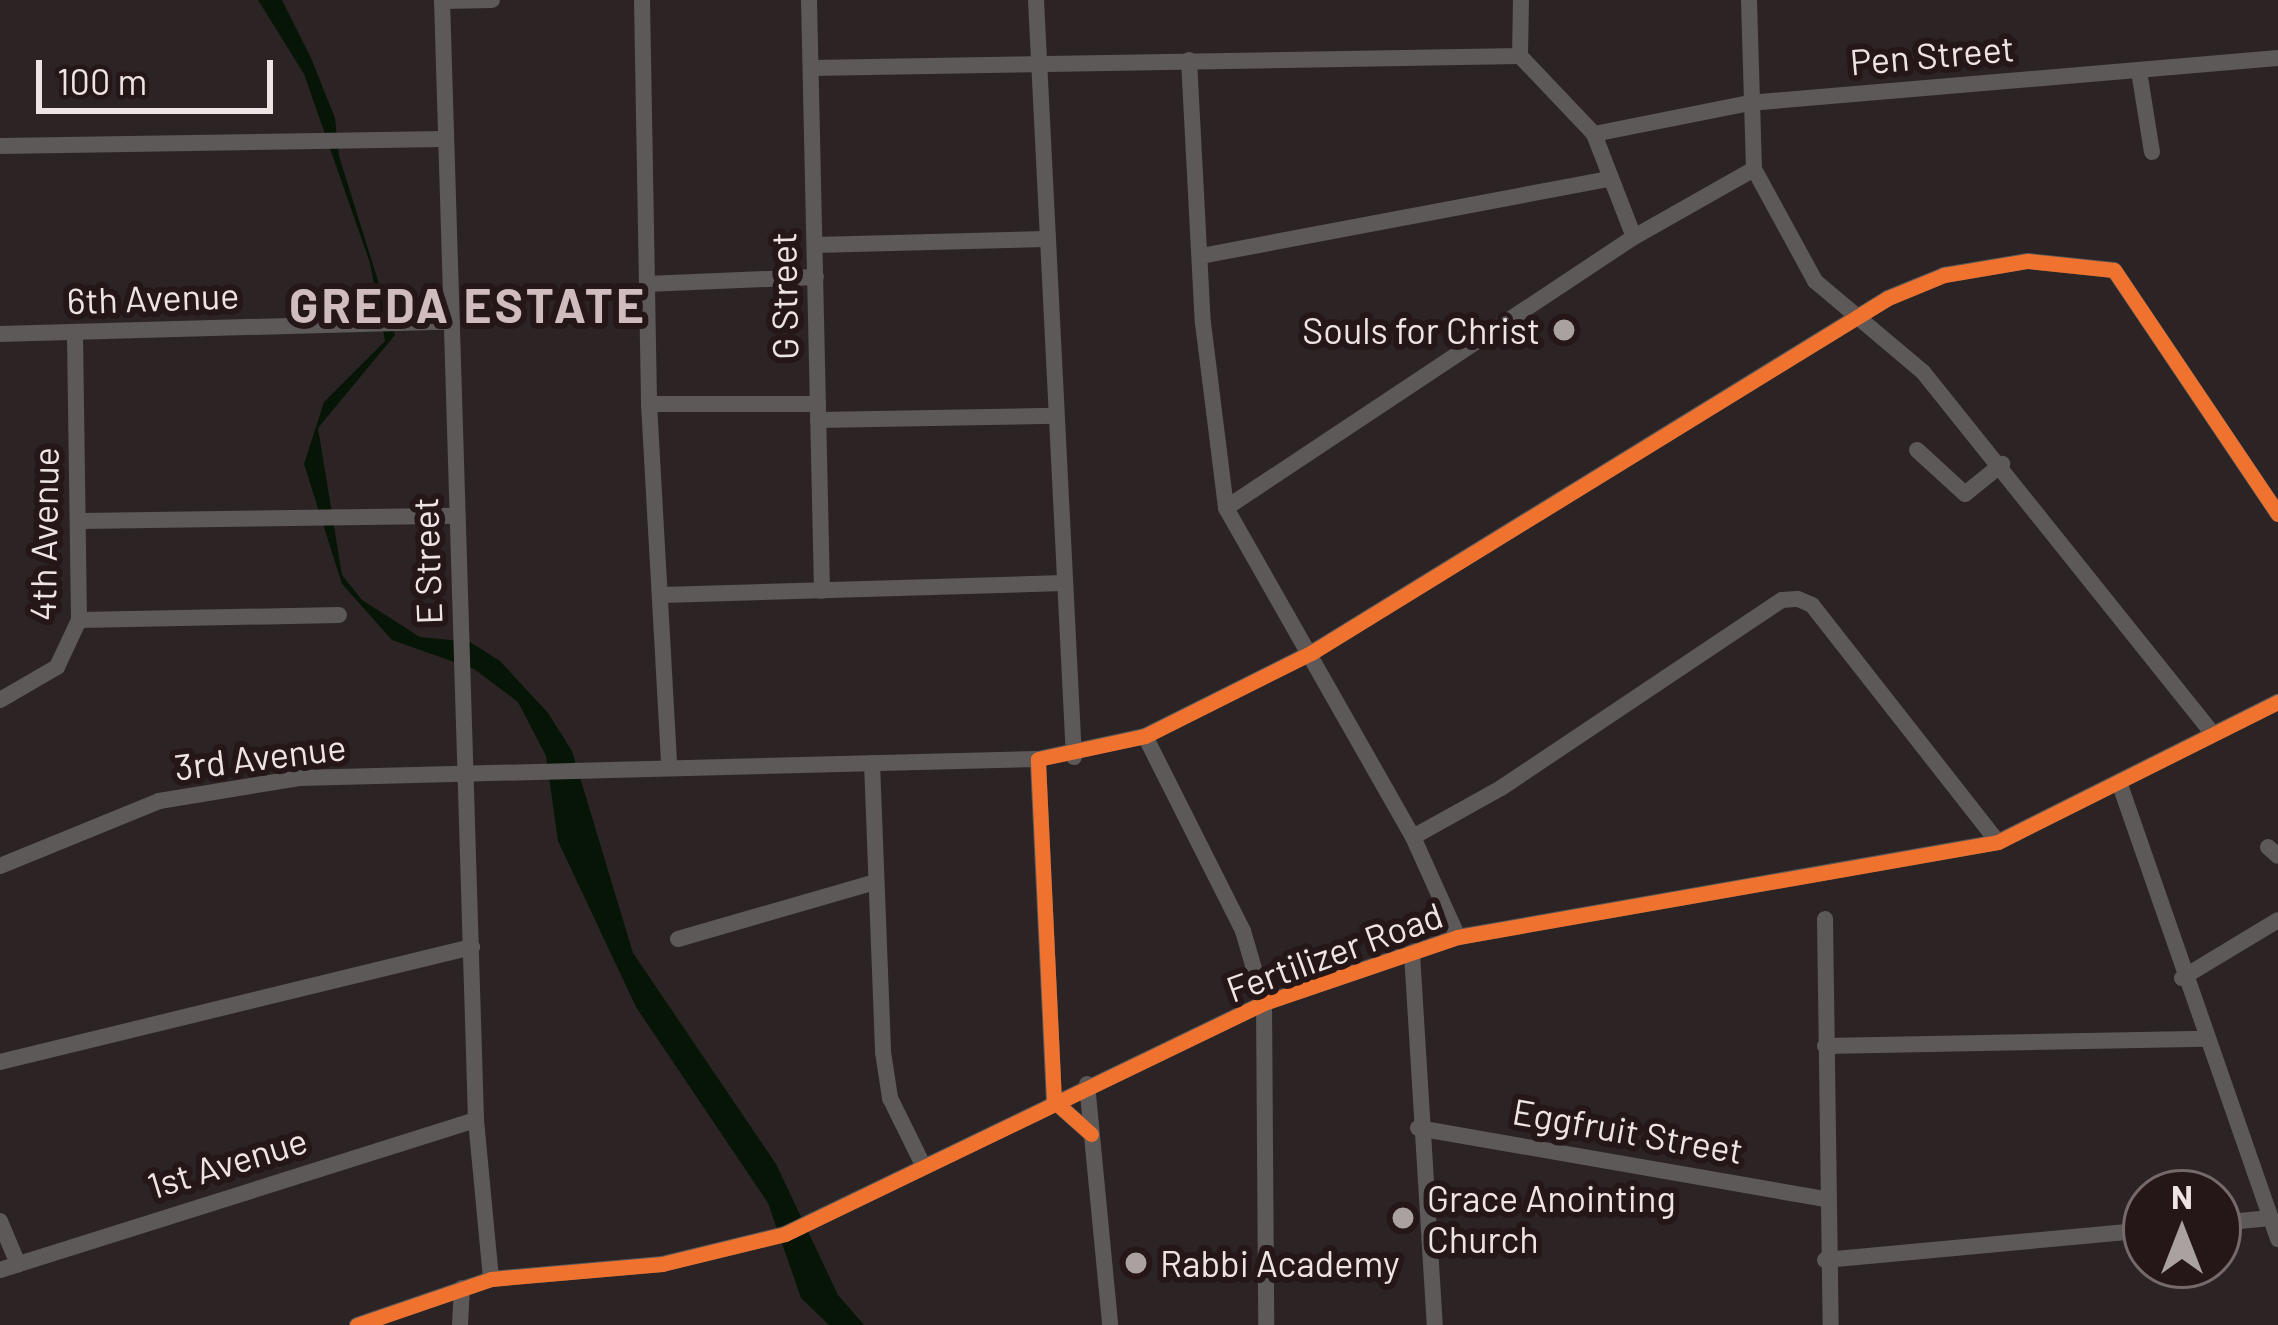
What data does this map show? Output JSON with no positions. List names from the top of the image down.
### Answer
{
  "streets": {
    "street": [
      "Pen Street",
      "G Street",
      "6th Avenue",
      "4th Avenue",
      "E Street",
      "3rd Avenue",
      "Fertilizer Road",
      "Eggfruit Street",
      "1st Avenue"
    ]
  },
  "crossings": [
    ["6th Avenue", "4th Avenue"],
    ["6th Avenue", "E Street"],
    ["E Street", "3rd Avenue"],
    ["E Street", "Fertilizer Road"],
    ["E Street", "1st Avenue"]
  ],
  "districts": ["GREDA ESTATE"],
  "places": ["Souls for Christ", "Grace Anointing Church", "Rabbi Academy"],
  "scale_bar": "100 m",
  "north": "top"
}
